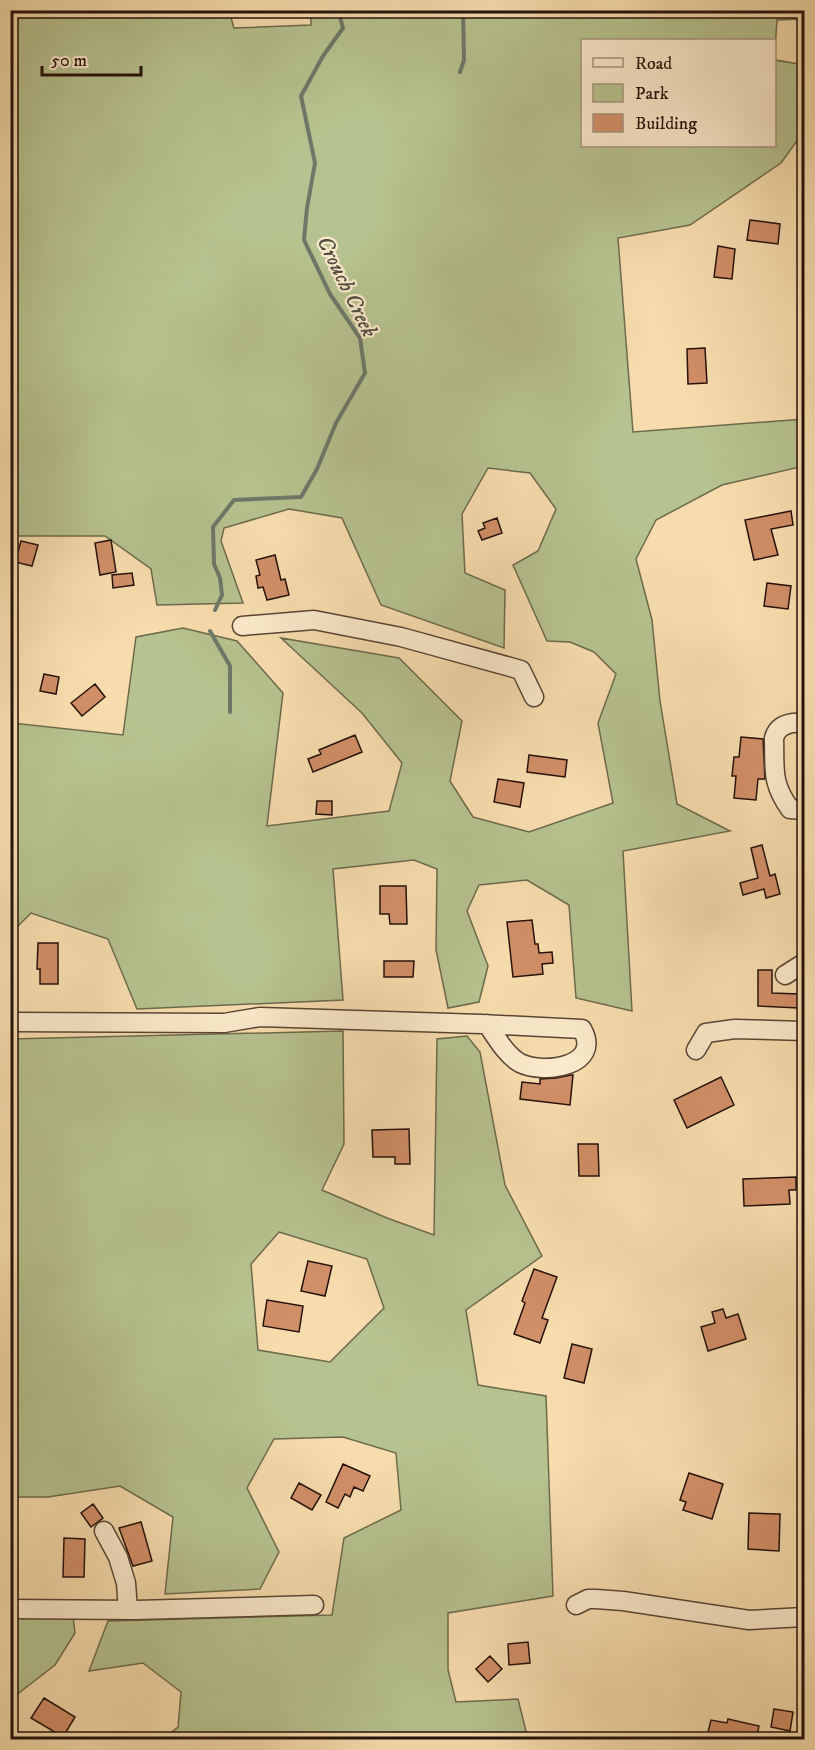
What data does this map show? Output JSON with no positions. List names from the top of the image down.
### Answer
{
  "water": ["Crouch Creek"],
  "legend": ["Road", "Park", "Building"],
  "scale_bar": "50 m"
}
